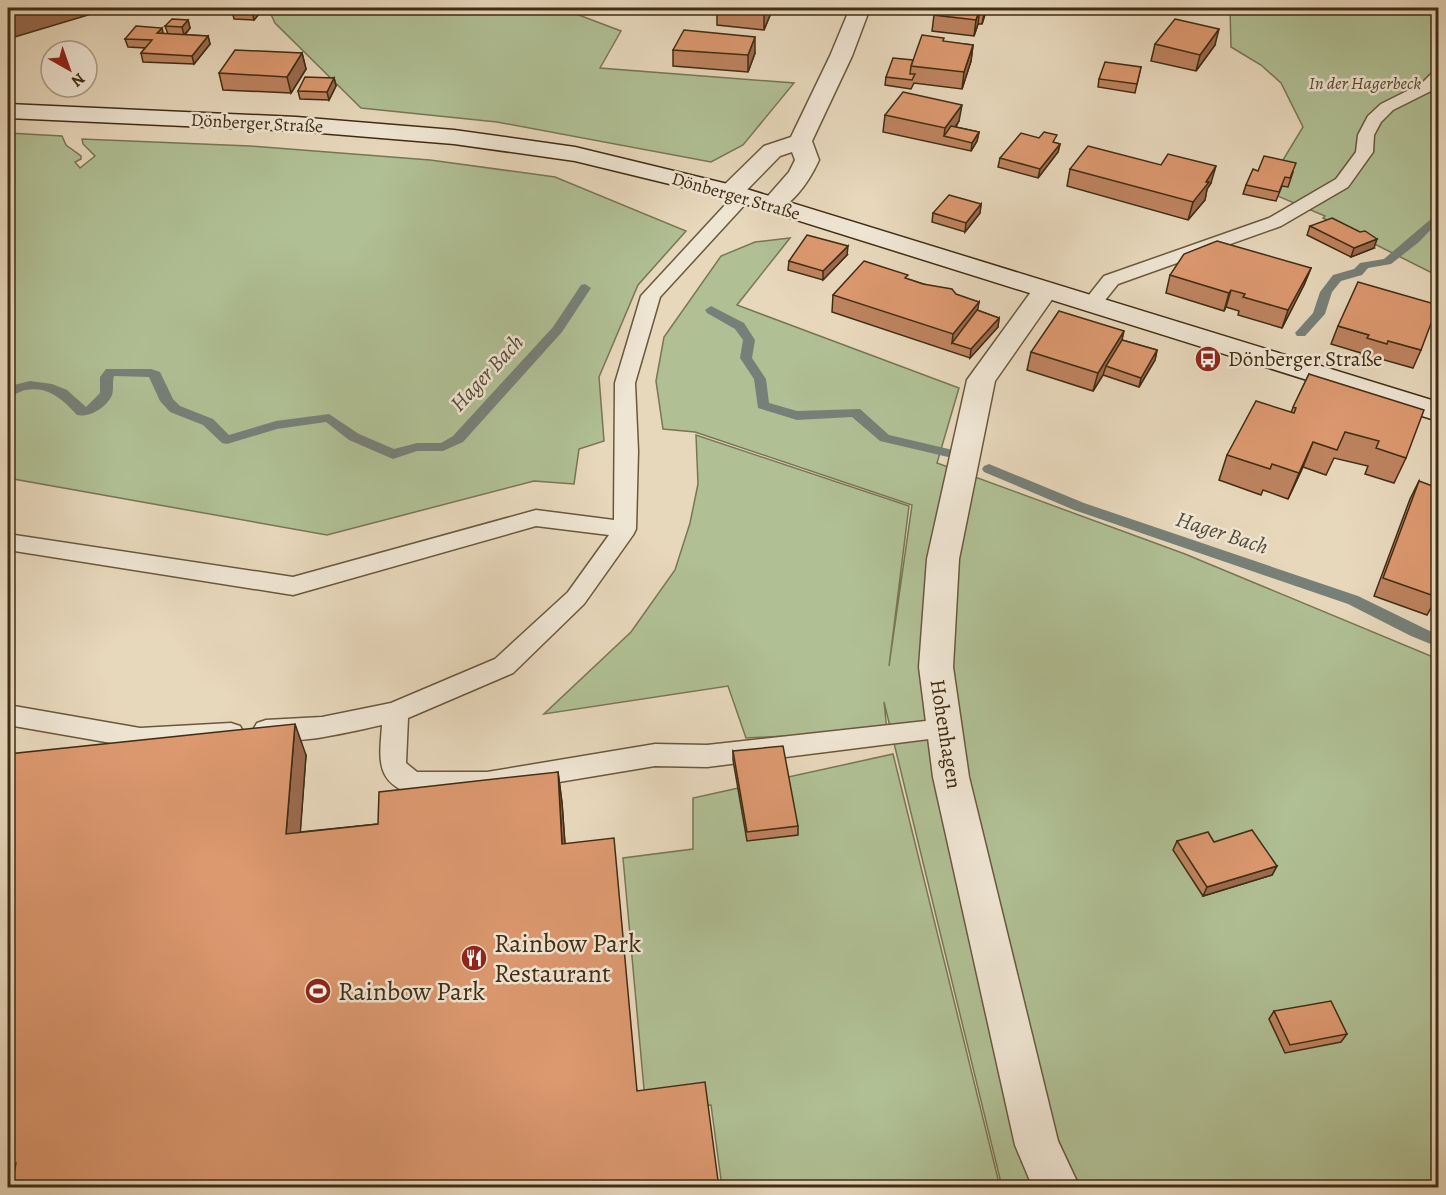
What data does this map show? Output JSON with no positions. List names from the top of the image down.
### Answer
{
  "streets": {
    "street": ["Dönberger Straße", "Hohenhagen"]
  },
  "crossings": [
    ["Dönberger Straße", "Hohenhagen"]
  ],
  "water": ["Hager Bach"],
  "parks": ["In der Hagerbeck"],
  "places": {
    "bus stop": ["Dönberger Straße"],
    "restaurant": ["Rainbow Park Restaurant"],
    "sports": ["Rainbow Park"]
  },
  "north": "bottom right"
}
